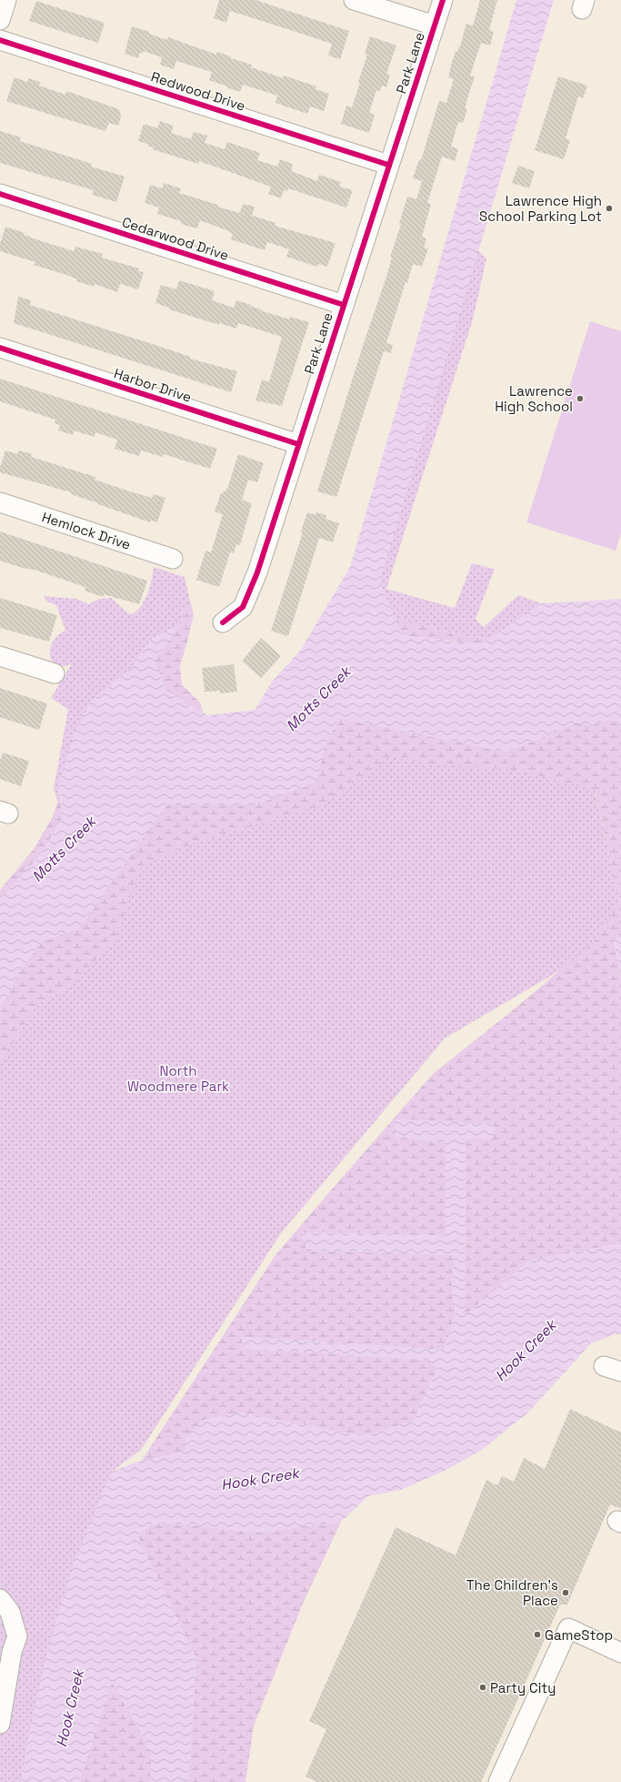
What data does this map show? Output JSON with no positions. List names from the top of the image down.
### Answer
{
  "streets": {
    "street": [
      "Park Lane",
      "Redwood Drive",
      "Cedarwood Drive",
      "Harbor Drive",
      "Hemlock Drive"
    ]
  },
  "crossings": [
    ["Park Lane", "Redwood Drive"],
    ["Park Lane", "Cedarwood Drive"],
    ["Park Lane", "Harbor Drive"]
  ],
  "water": ["Motts Creek", "Hook Creek"],
  "parks": ["North Woodmere Park"],
  "places": [
    "Lawrence High School Parking Lot",
    "Lawrence High School",
    "The Children's Place",
    "GameStop",
    "Party City"
  ]
}
